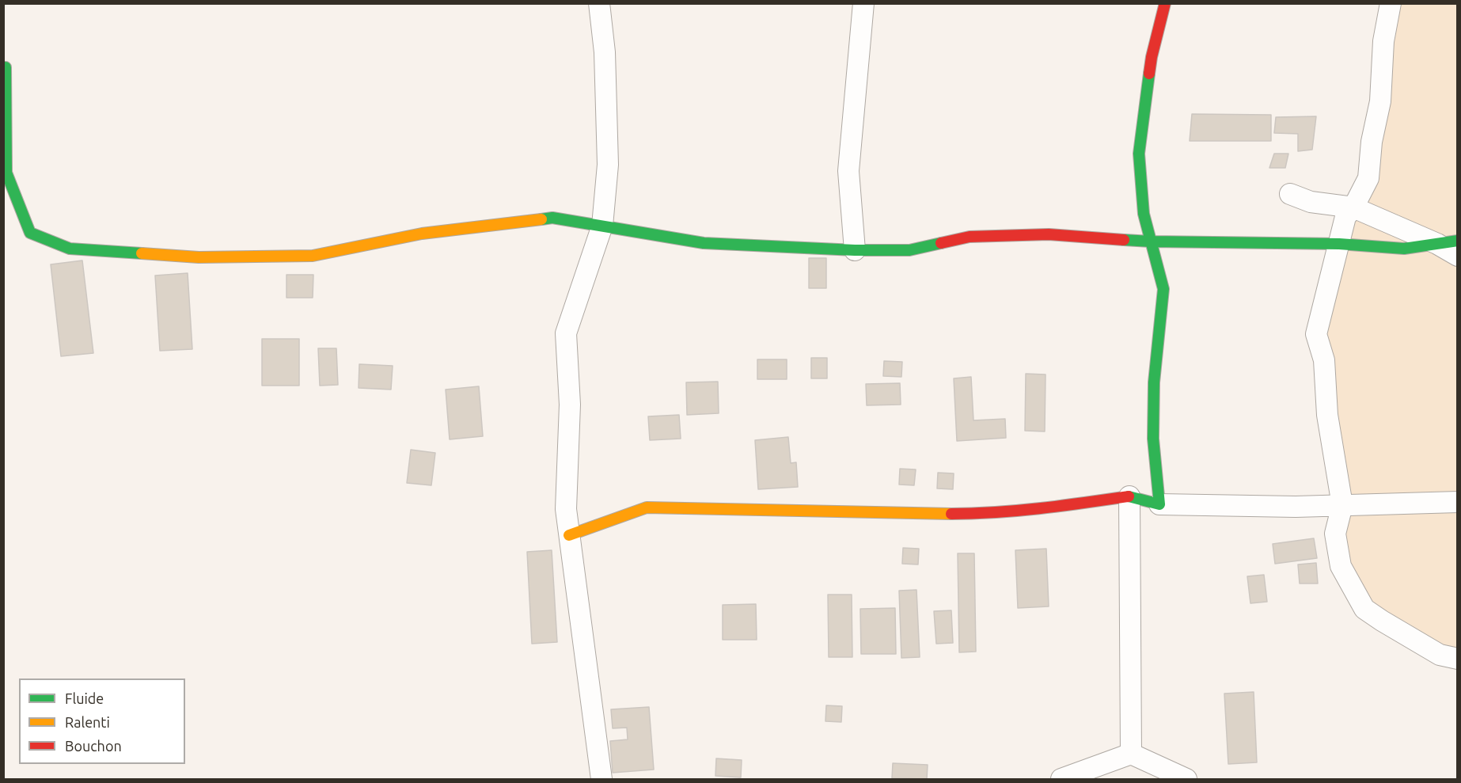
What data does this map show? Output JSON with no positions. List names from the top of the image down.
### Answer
{
  "legend": ["Fluide", "Ralenti", "Bouchon"]
}
